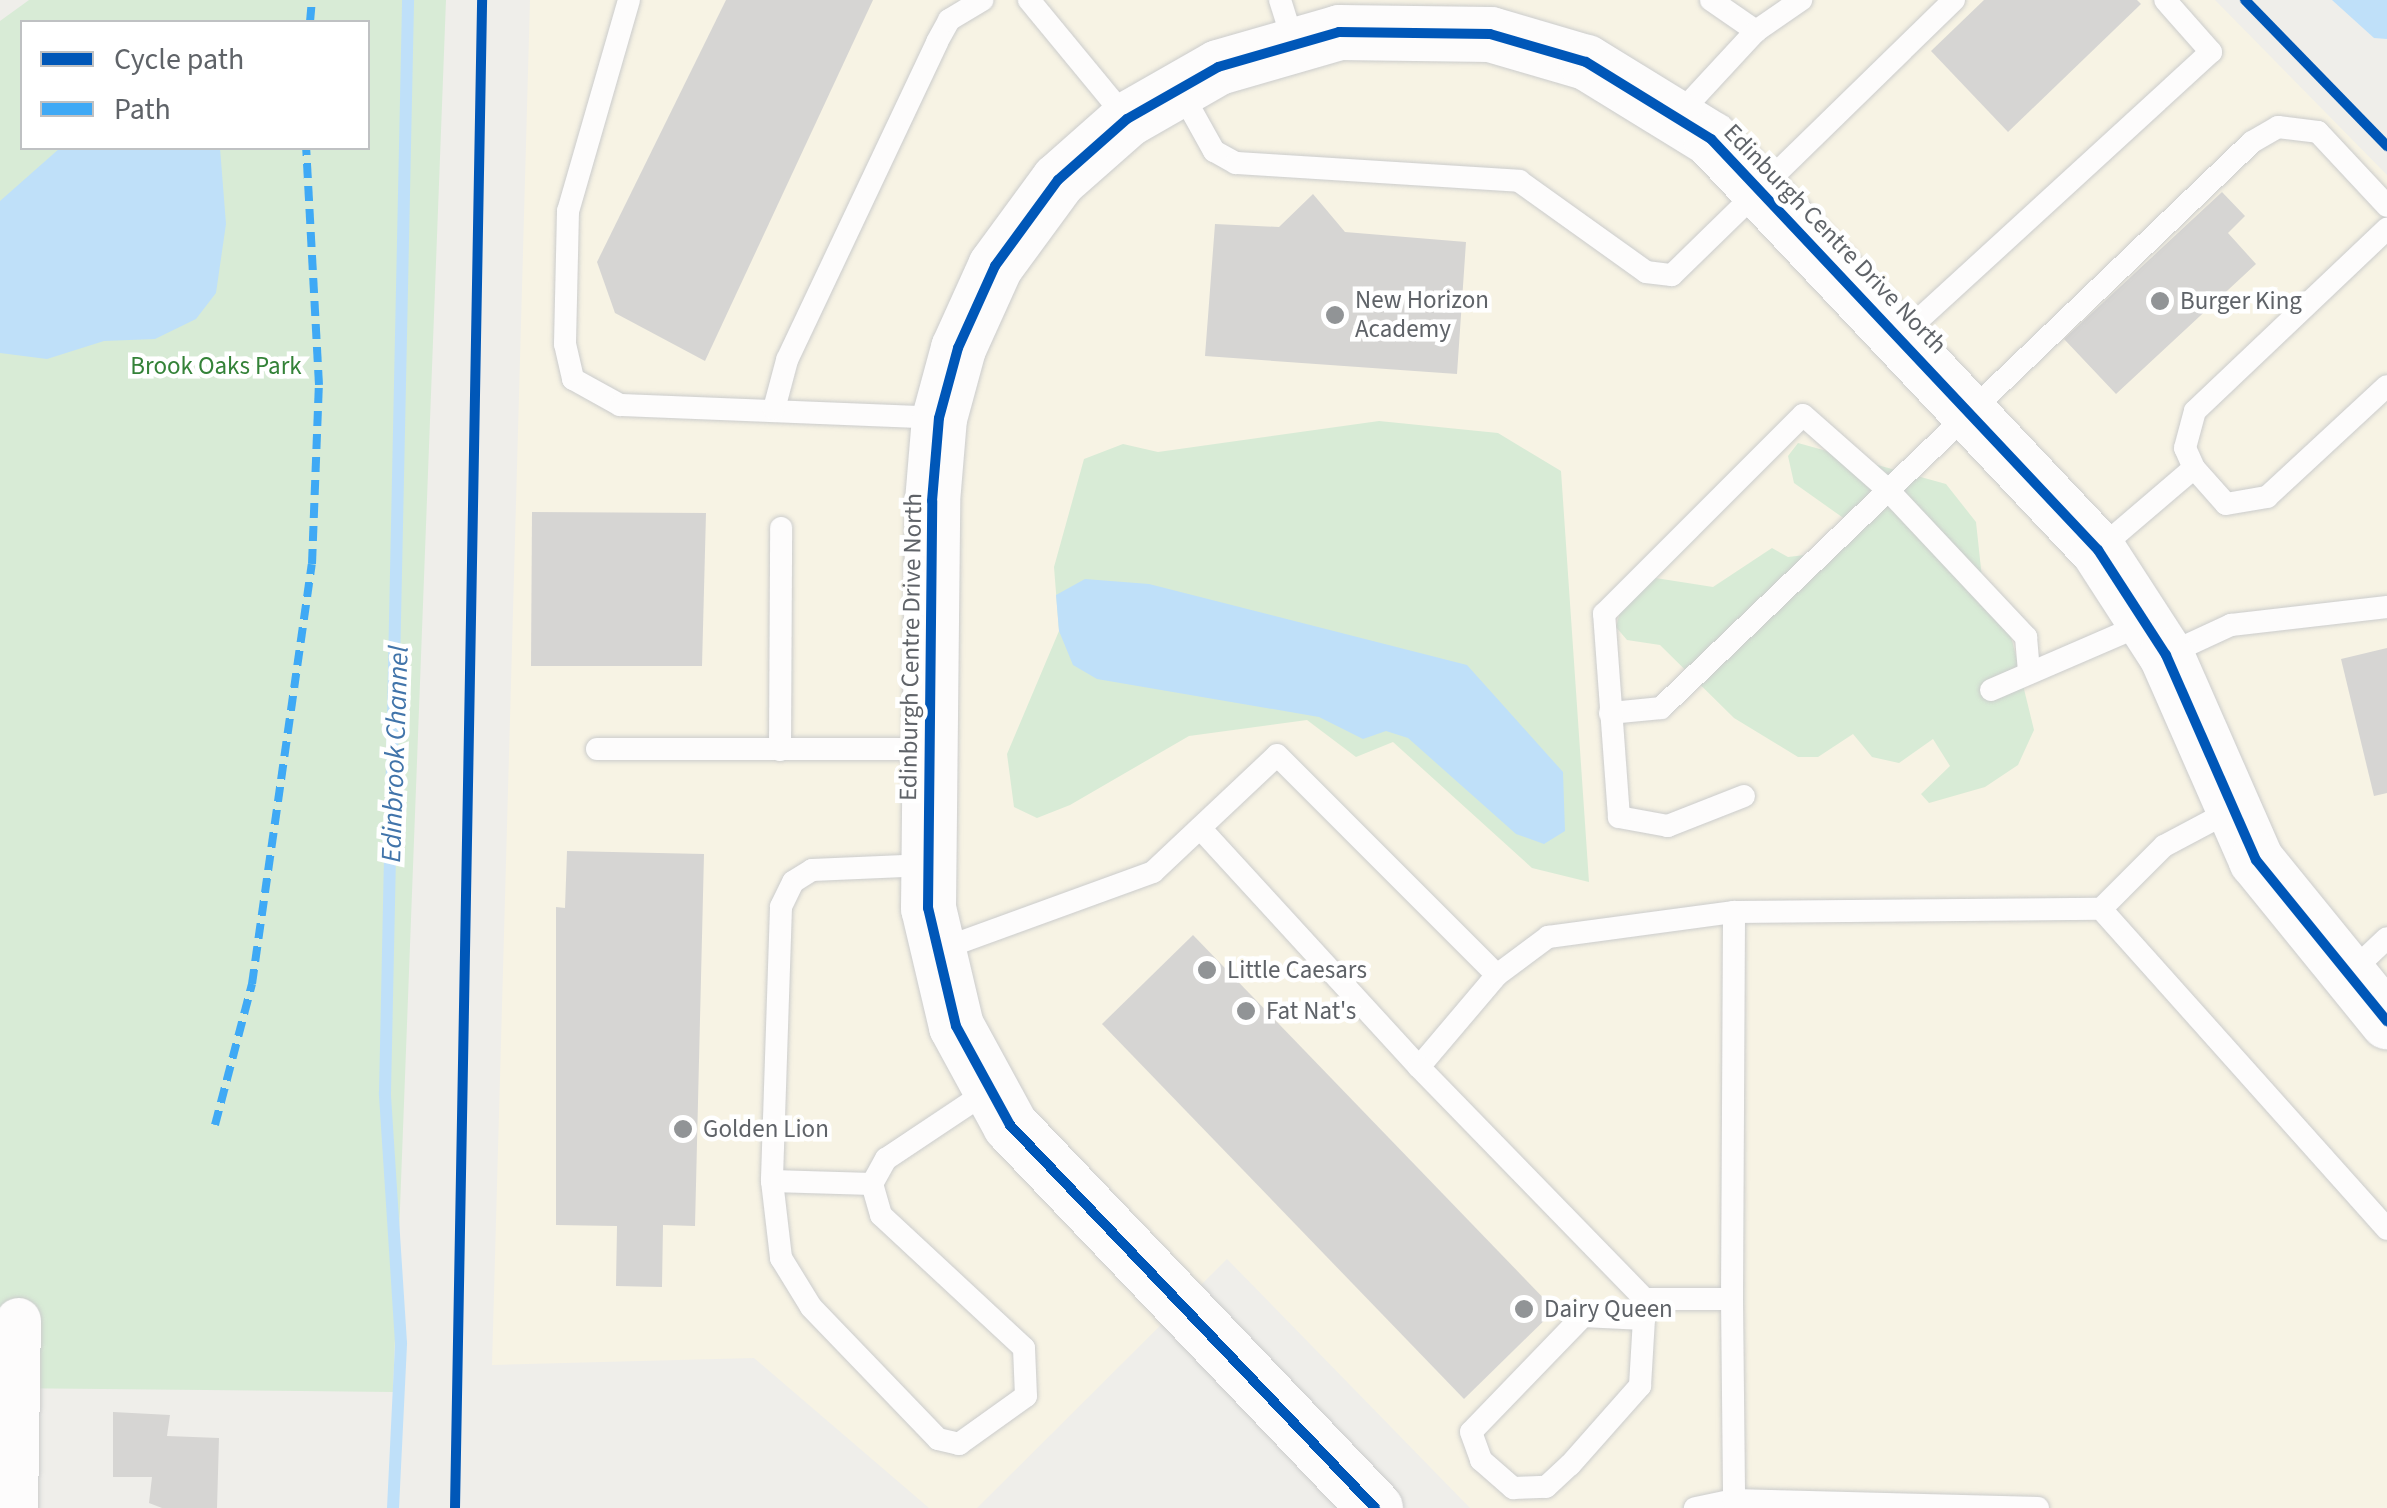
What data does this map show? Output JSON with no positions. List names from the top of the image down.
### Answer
{
  "streets": {
    "street": ["Edinburgh Centre Drive North"]
  },
  "water": ["Edinbrook Channel"],
  "parks": ["Brook Oaks Park"],
  "places": [
    "Burger King",
    "New Horizon Academy",
    "Little Caesars",
    "Fat Nat's",
    "Golden Lion",
    "Dairy Queen"
  ],
  "legend": ["Cycle path", "Path"]
}
